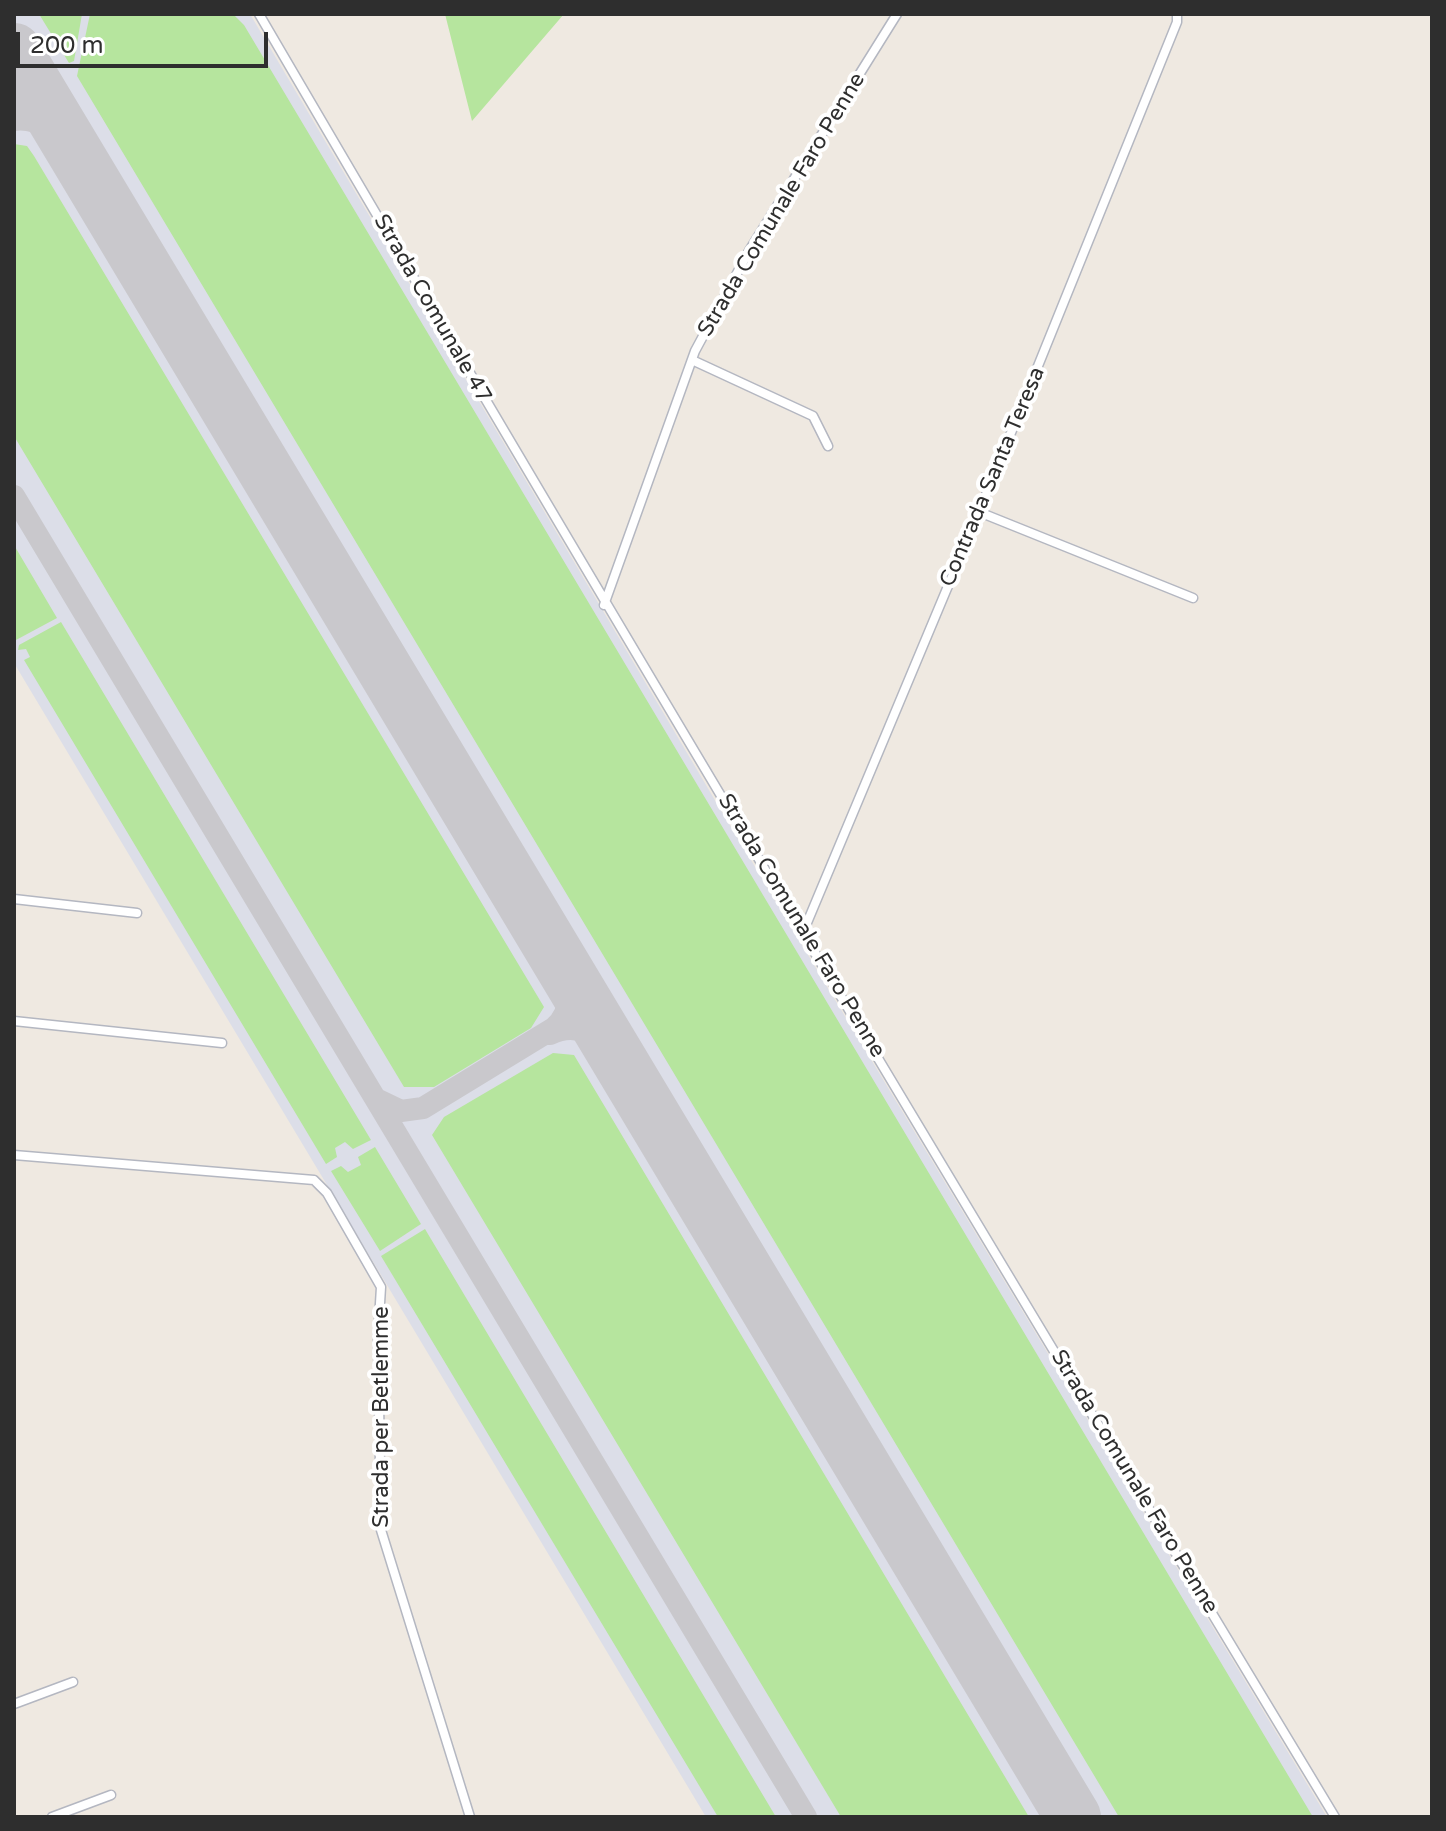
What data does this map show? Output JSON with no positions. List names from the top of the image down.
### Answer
{
  "streets": {
    "street": [
      "Strada Comunale Faro Penne",
      "Strada Comunale 47",
      "Contrada Santa Teresa",
      "Strada per Betlemme"
    ]
  },
  "crossings": [
    ["Strada Comunale Faro Penne", "Strada Comunale 47"],
    ["Strada Comunale Faro Penne", "Contrada Santa Teresa"]
  ],
  "scale_bar": "200 m"
}
